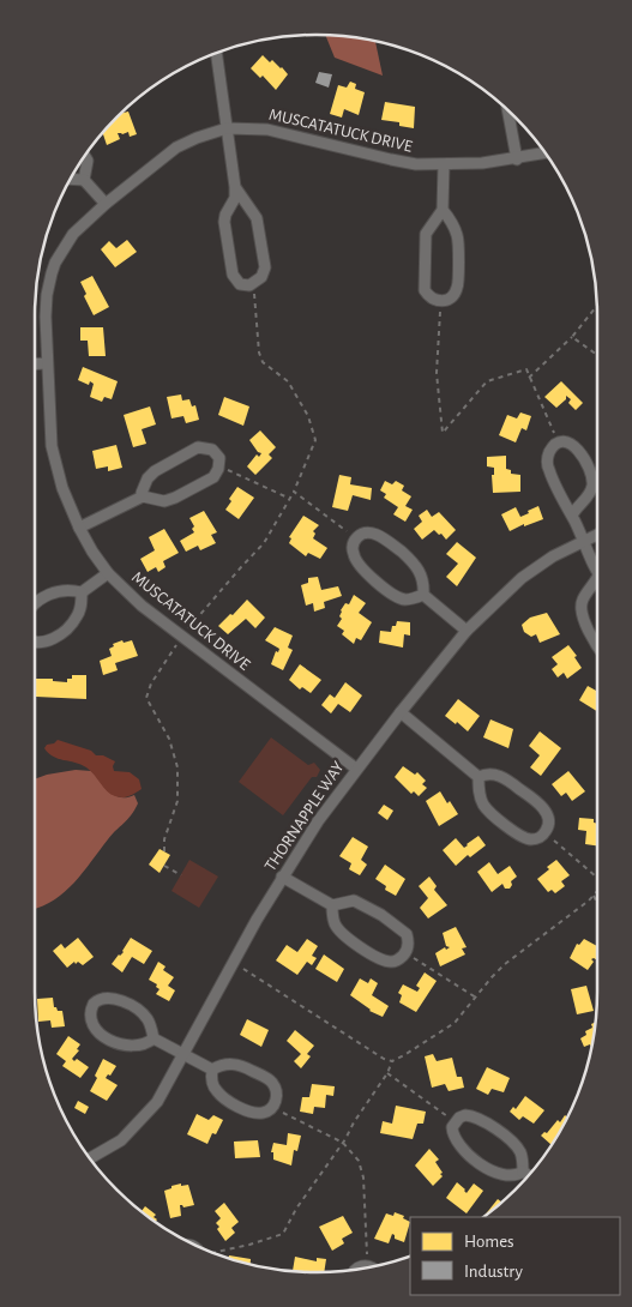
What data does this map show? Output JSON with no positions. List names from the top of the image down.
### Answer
{
  "streets": {
    "street": ["MUSCATATUCK DRIVE", "THORNAPPLE WAY"]
  },
  "crossings": [
    ["MUSCATATUCK DRIVE", "THORNAPPLE WAY"]
  ],
  "legend": ["Homes", "Industry"]
}
